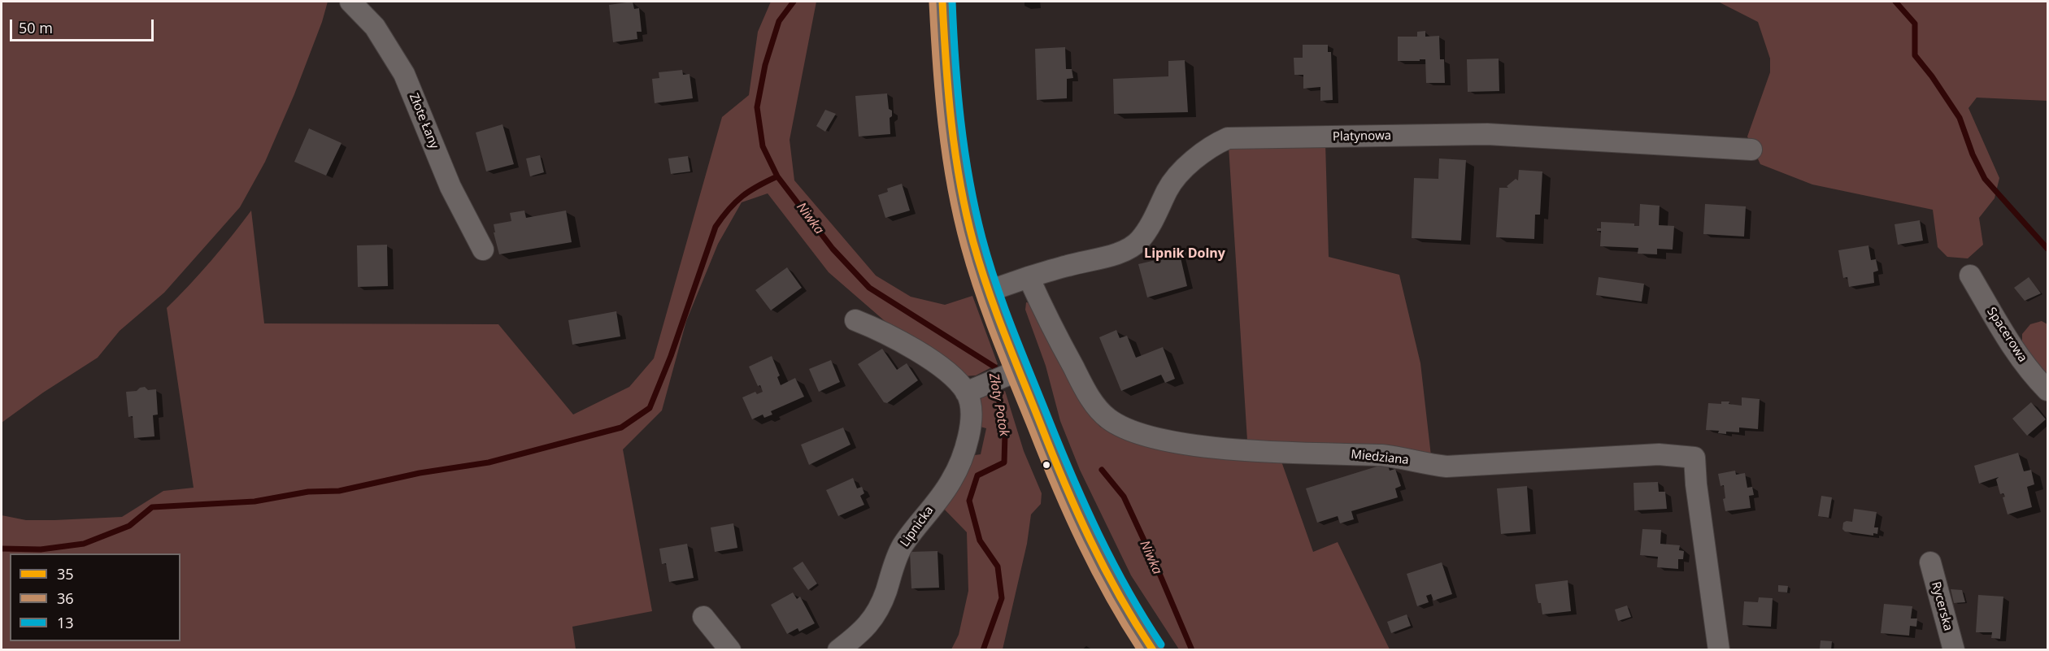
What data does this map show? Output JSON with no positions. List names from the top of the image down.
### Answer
{
  "streets": {
    "street": [
      "Złote Łany",
      "Platynowa",
      "Spacerowa",
      "Miedziana",
      "Lipnicka",
      "Rycerska"
    ]
  },
  "crossings": [
    ["Platynowa", "Miedziana"]
  ],
  "districts": ["Lipnik Dolny"],
  "water": ["Niwka", "Złoty Potok"],
  "lines": ["transit line 35", "transit line 13", "transit line 36"],
  "legend": ["35", "36", "13"],
  "scale_bar": "50 m"
}
